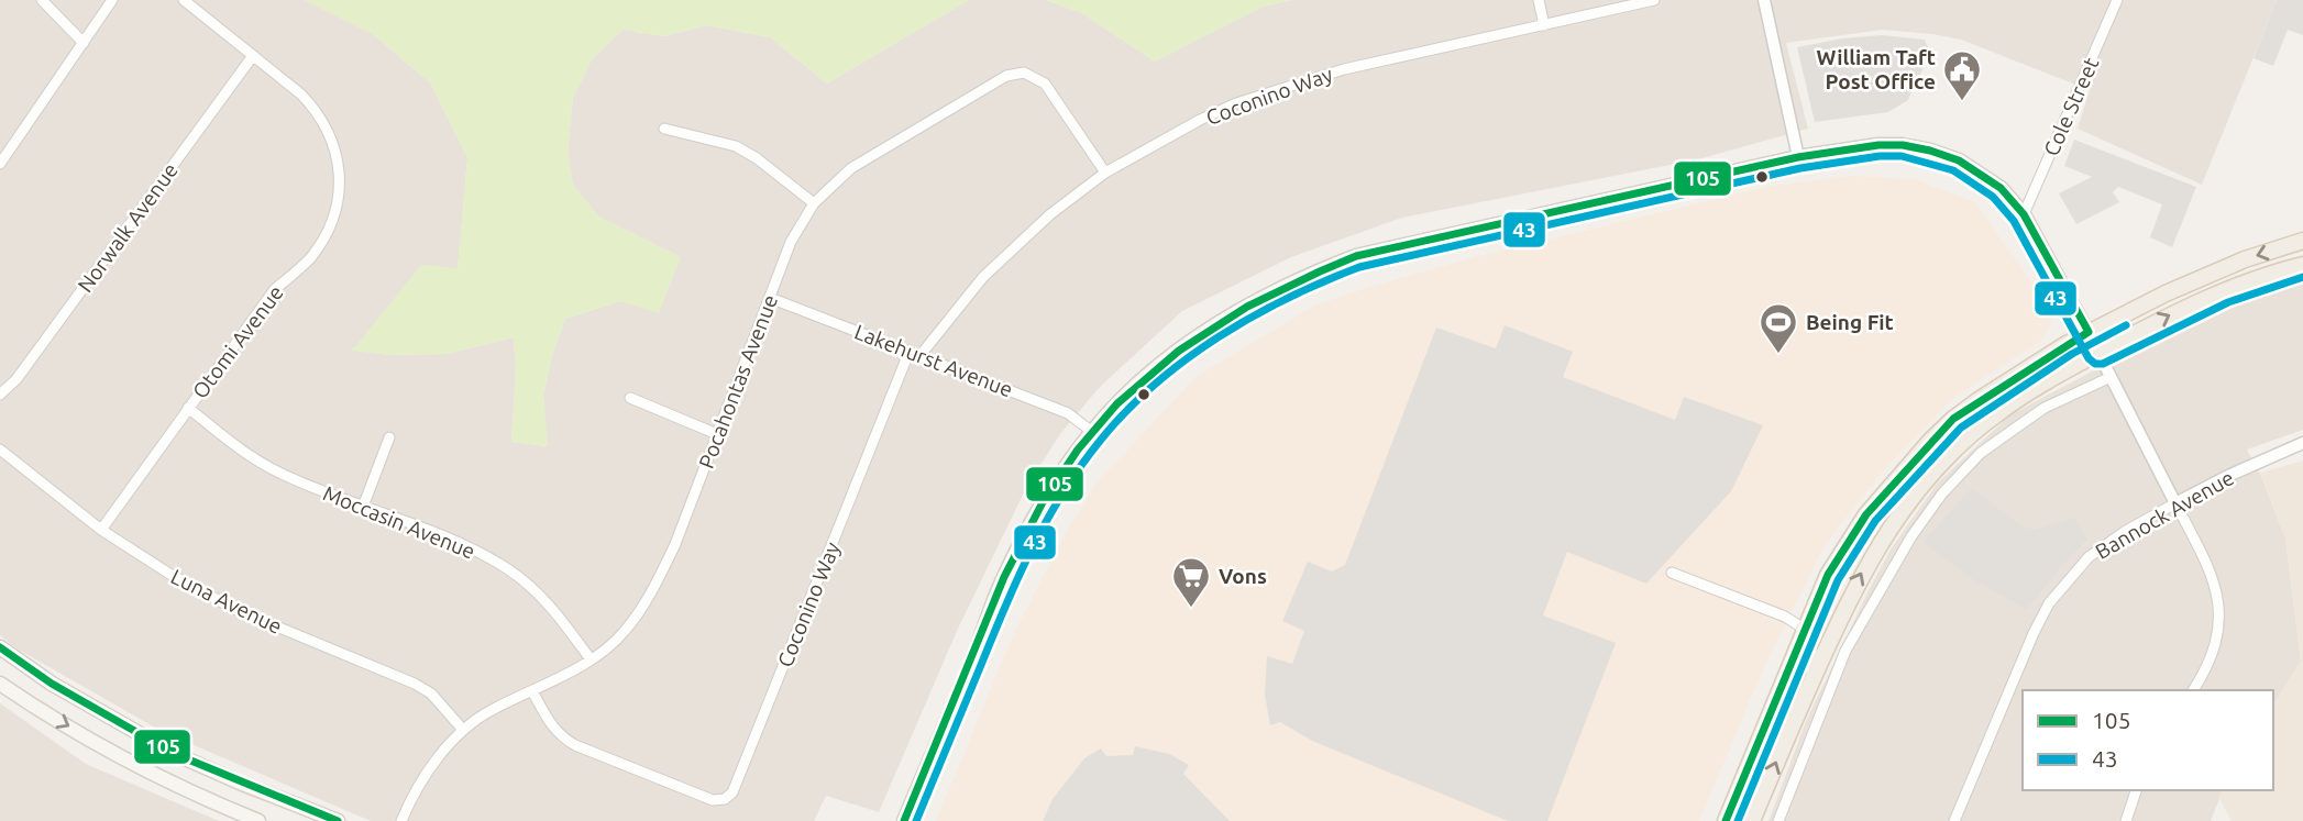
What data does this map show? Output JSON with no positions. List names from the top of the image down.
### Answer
{
  "streets": {
    "street": [
      "Coconino Way",
      "Cole Street",
      "Norwalk Avenue",
      "Otomi Avenue",
      "Lakehurst Avenue",
      "Pocahontas Avenue",
      "Bannock Avenue",
      "Moccasin Avenue",
      "Luna Avenue"
    ]
  },
  "crossings": [
    ["Coconino Way", "Lakehurst Avenue"],
    ["Coconino Way", "Pocahontas Avenue"],
    ["Norwalk Avenue", "Otomi Avenue"],
    ["Otomi Avenue", "Moccasin Avenue"],
    ["Otomi Avenue", "Luna Avenue"],
    ["Lakehurst Avenue", "Pocahontas Avenue"],
    ["Pocahontas Avenue", "Moccasin Avenue"],
    ["Pocahontas Avenue", "Luna Avenue"]
  ],
  "places": {
    "public building": ["William Taft Post Office"],
    "sports": ["Being Fit"],
    "supermarket": ["Vons"]
  },
  "lines": ["transit line 105", "transit line 43"],
  "legend": ["105", "43"]
}
